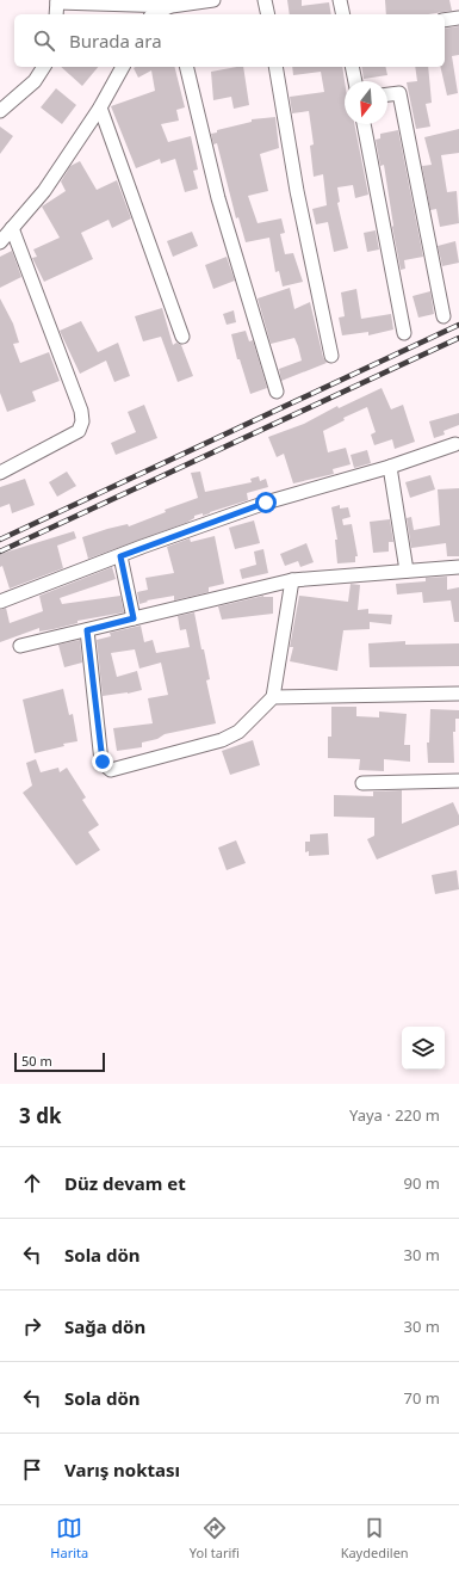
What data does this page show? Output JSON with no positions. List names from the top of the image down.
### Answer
{
  "scale_bar": "50 m",
  "north": "bottom",
  "page": {
    "search": "Burada ara",
    "scale": "50 m",
    "heading": ["3 dk", "Yaya · 220 m"],
    "list": [
      ["Düz devam et", "90 m"],
      ["Sola dön", "30 m"],
      ["Sağa dön", "30 m"],
      ["Sola dön", "70 m"],
      "Varış noktası"
    ],
    "nav": ["Harita", "Yol tarifi", "Kaydedilen"]
  }
}
